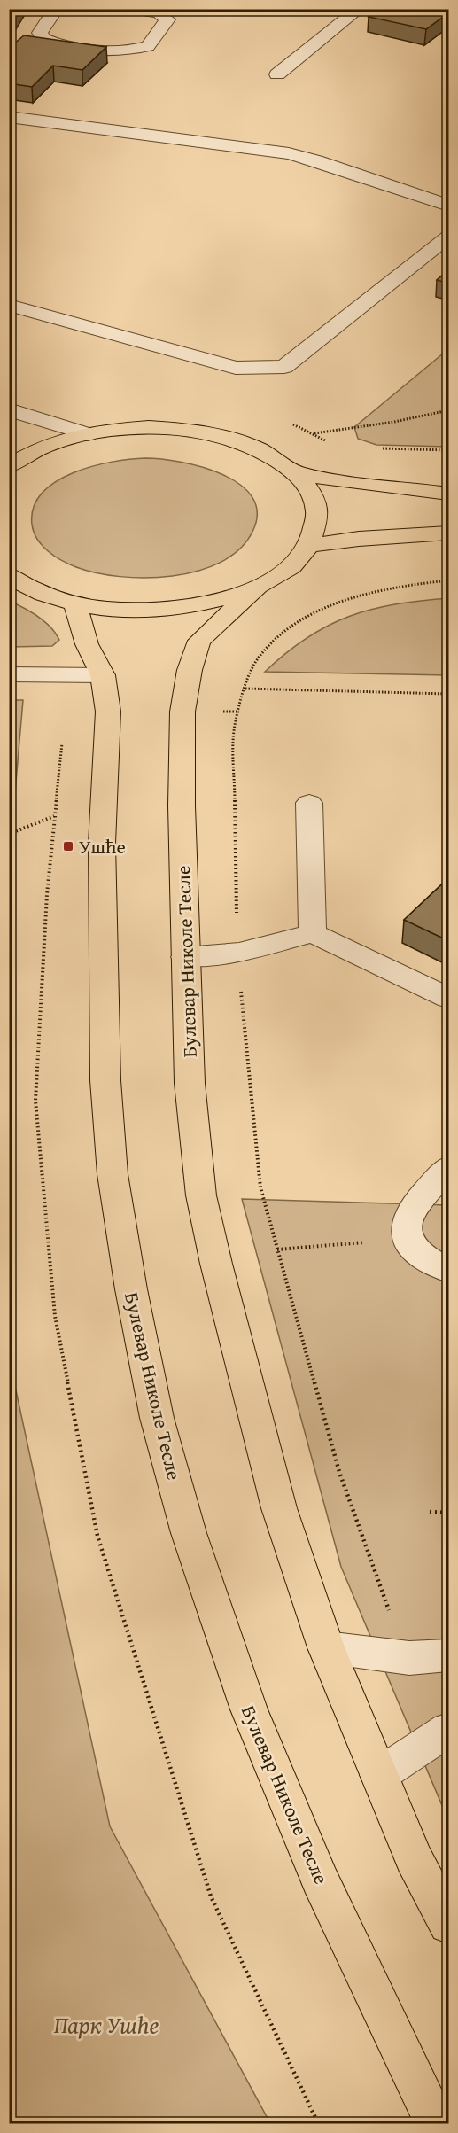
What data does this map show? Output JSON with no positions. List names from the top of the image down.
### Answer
{
  "streets": {
    "main road": ["Булевар Николе Тесле"]
  },
  "parks": ["Парк Ушће"],
  "places": {
    "transit": ["Ушће"]
  }
}
